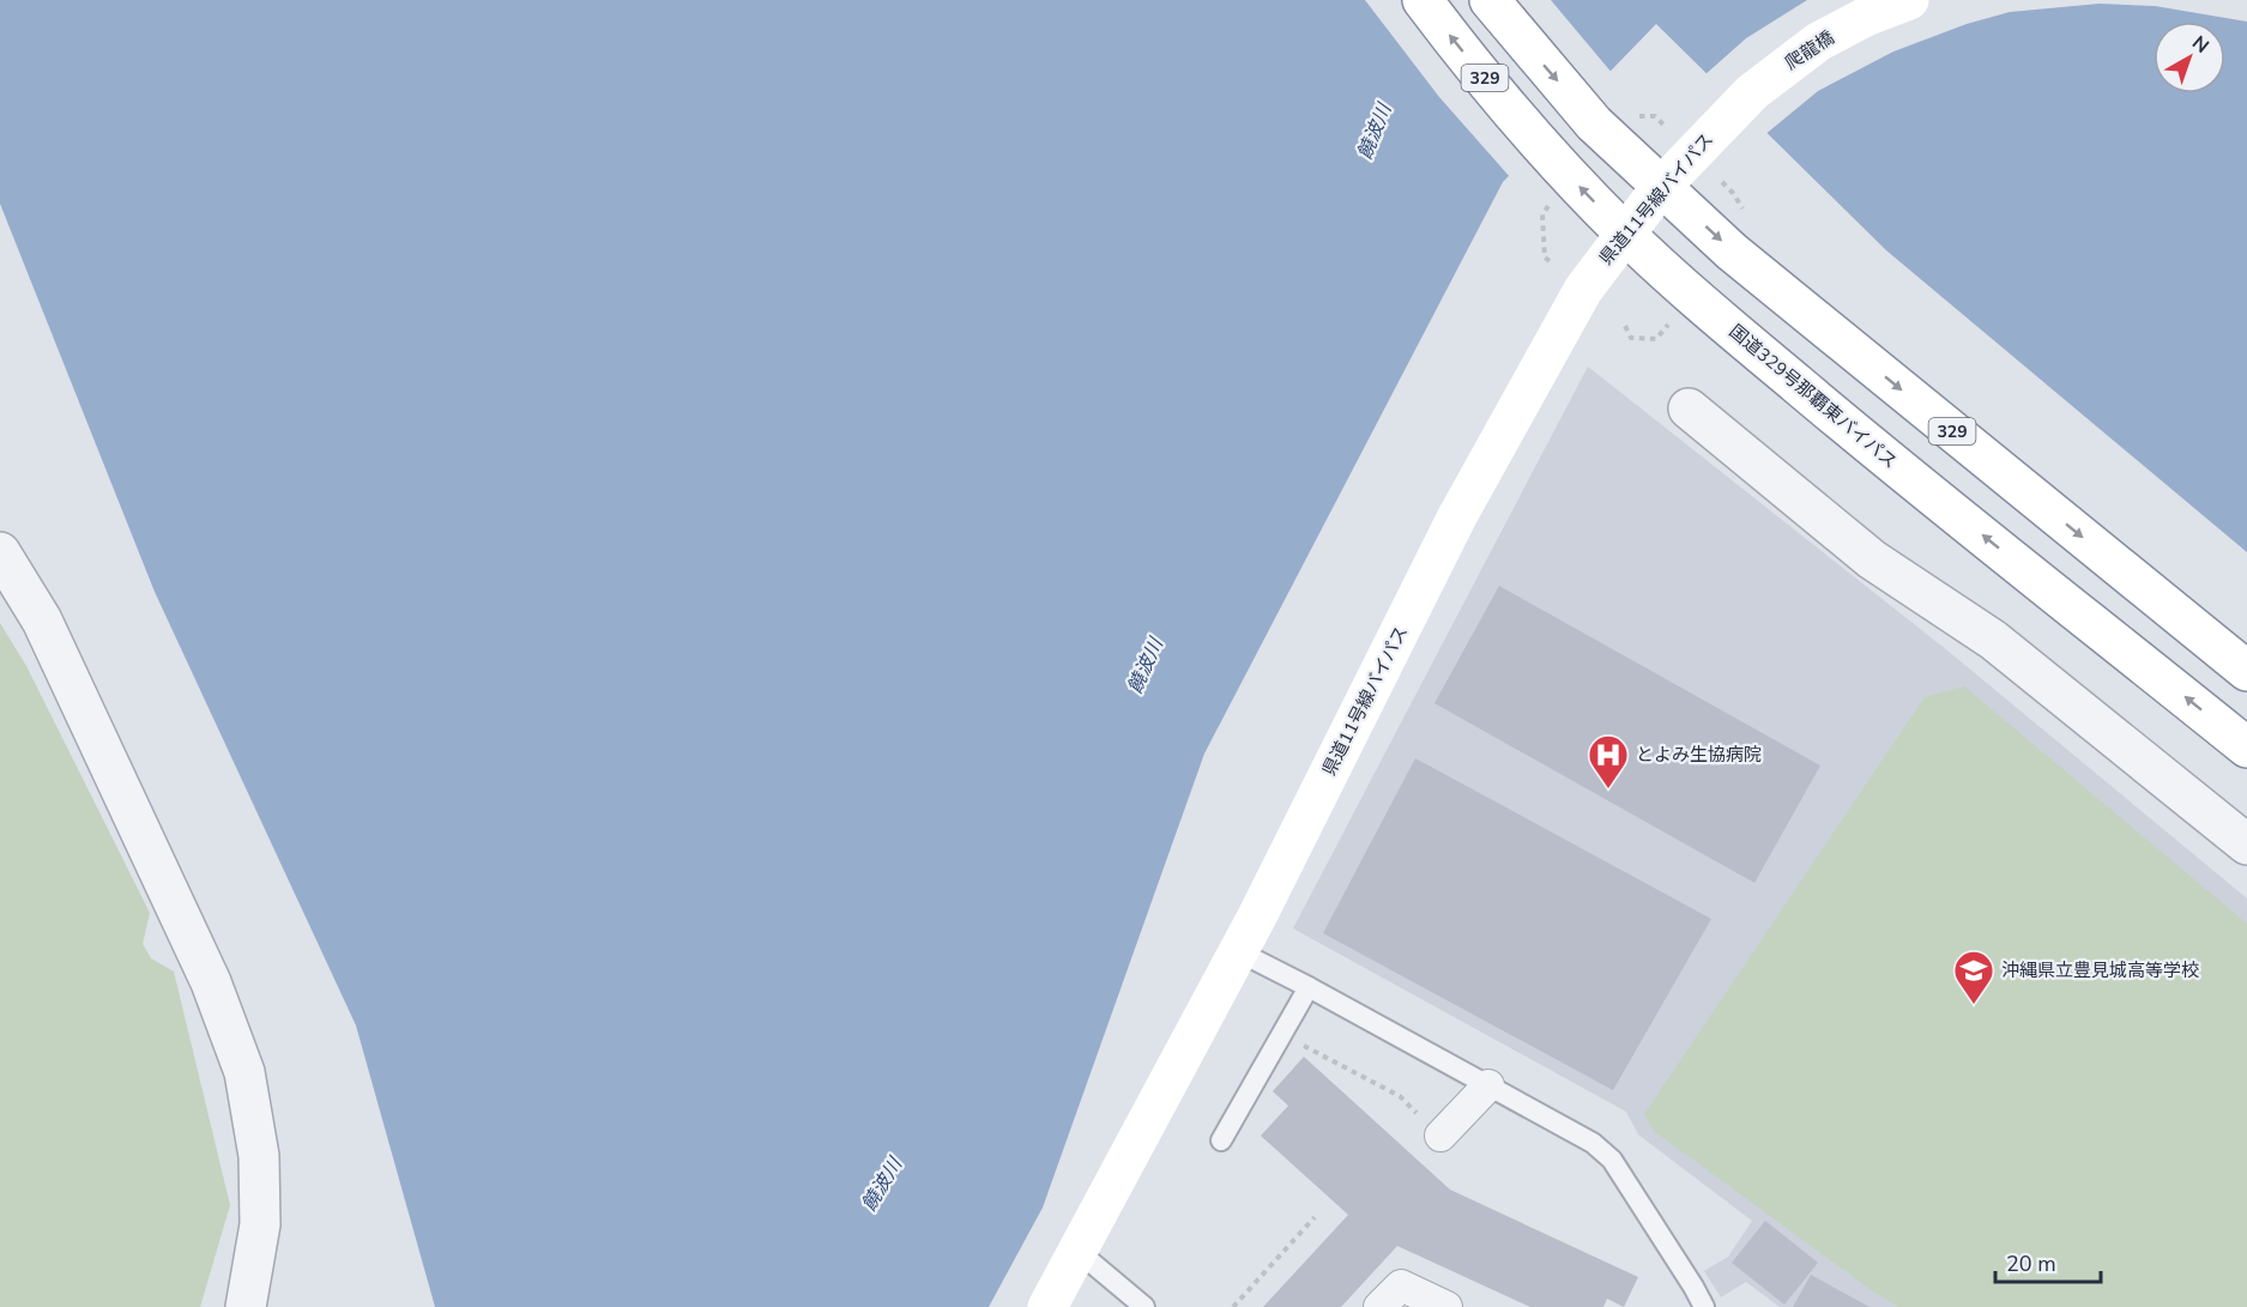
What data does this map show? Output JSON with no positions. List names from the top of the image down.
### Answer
{
  "streets": {
    "main road": [
      "爬龍橋",
      "329",
      "県道11号線バイパス",
      "国道329号那覇東バイパス"
    ]
  },
  "crossings": [
    ["爬龍橋", "県道11号線バイパス"],
    ["329", "県道11号線バイパス"],
    ["県道11号線バイパス", "国道329号那覇東バイパス"]
  ],
  "water": ["饒波川"],
  "places": {
    "hospital": ["とよみ生協病院"],
    "school or university": ["沖縄県立豊見城高等学校"]
  },
  "scale_bar": "20 m",
  "north": "top right"
}
